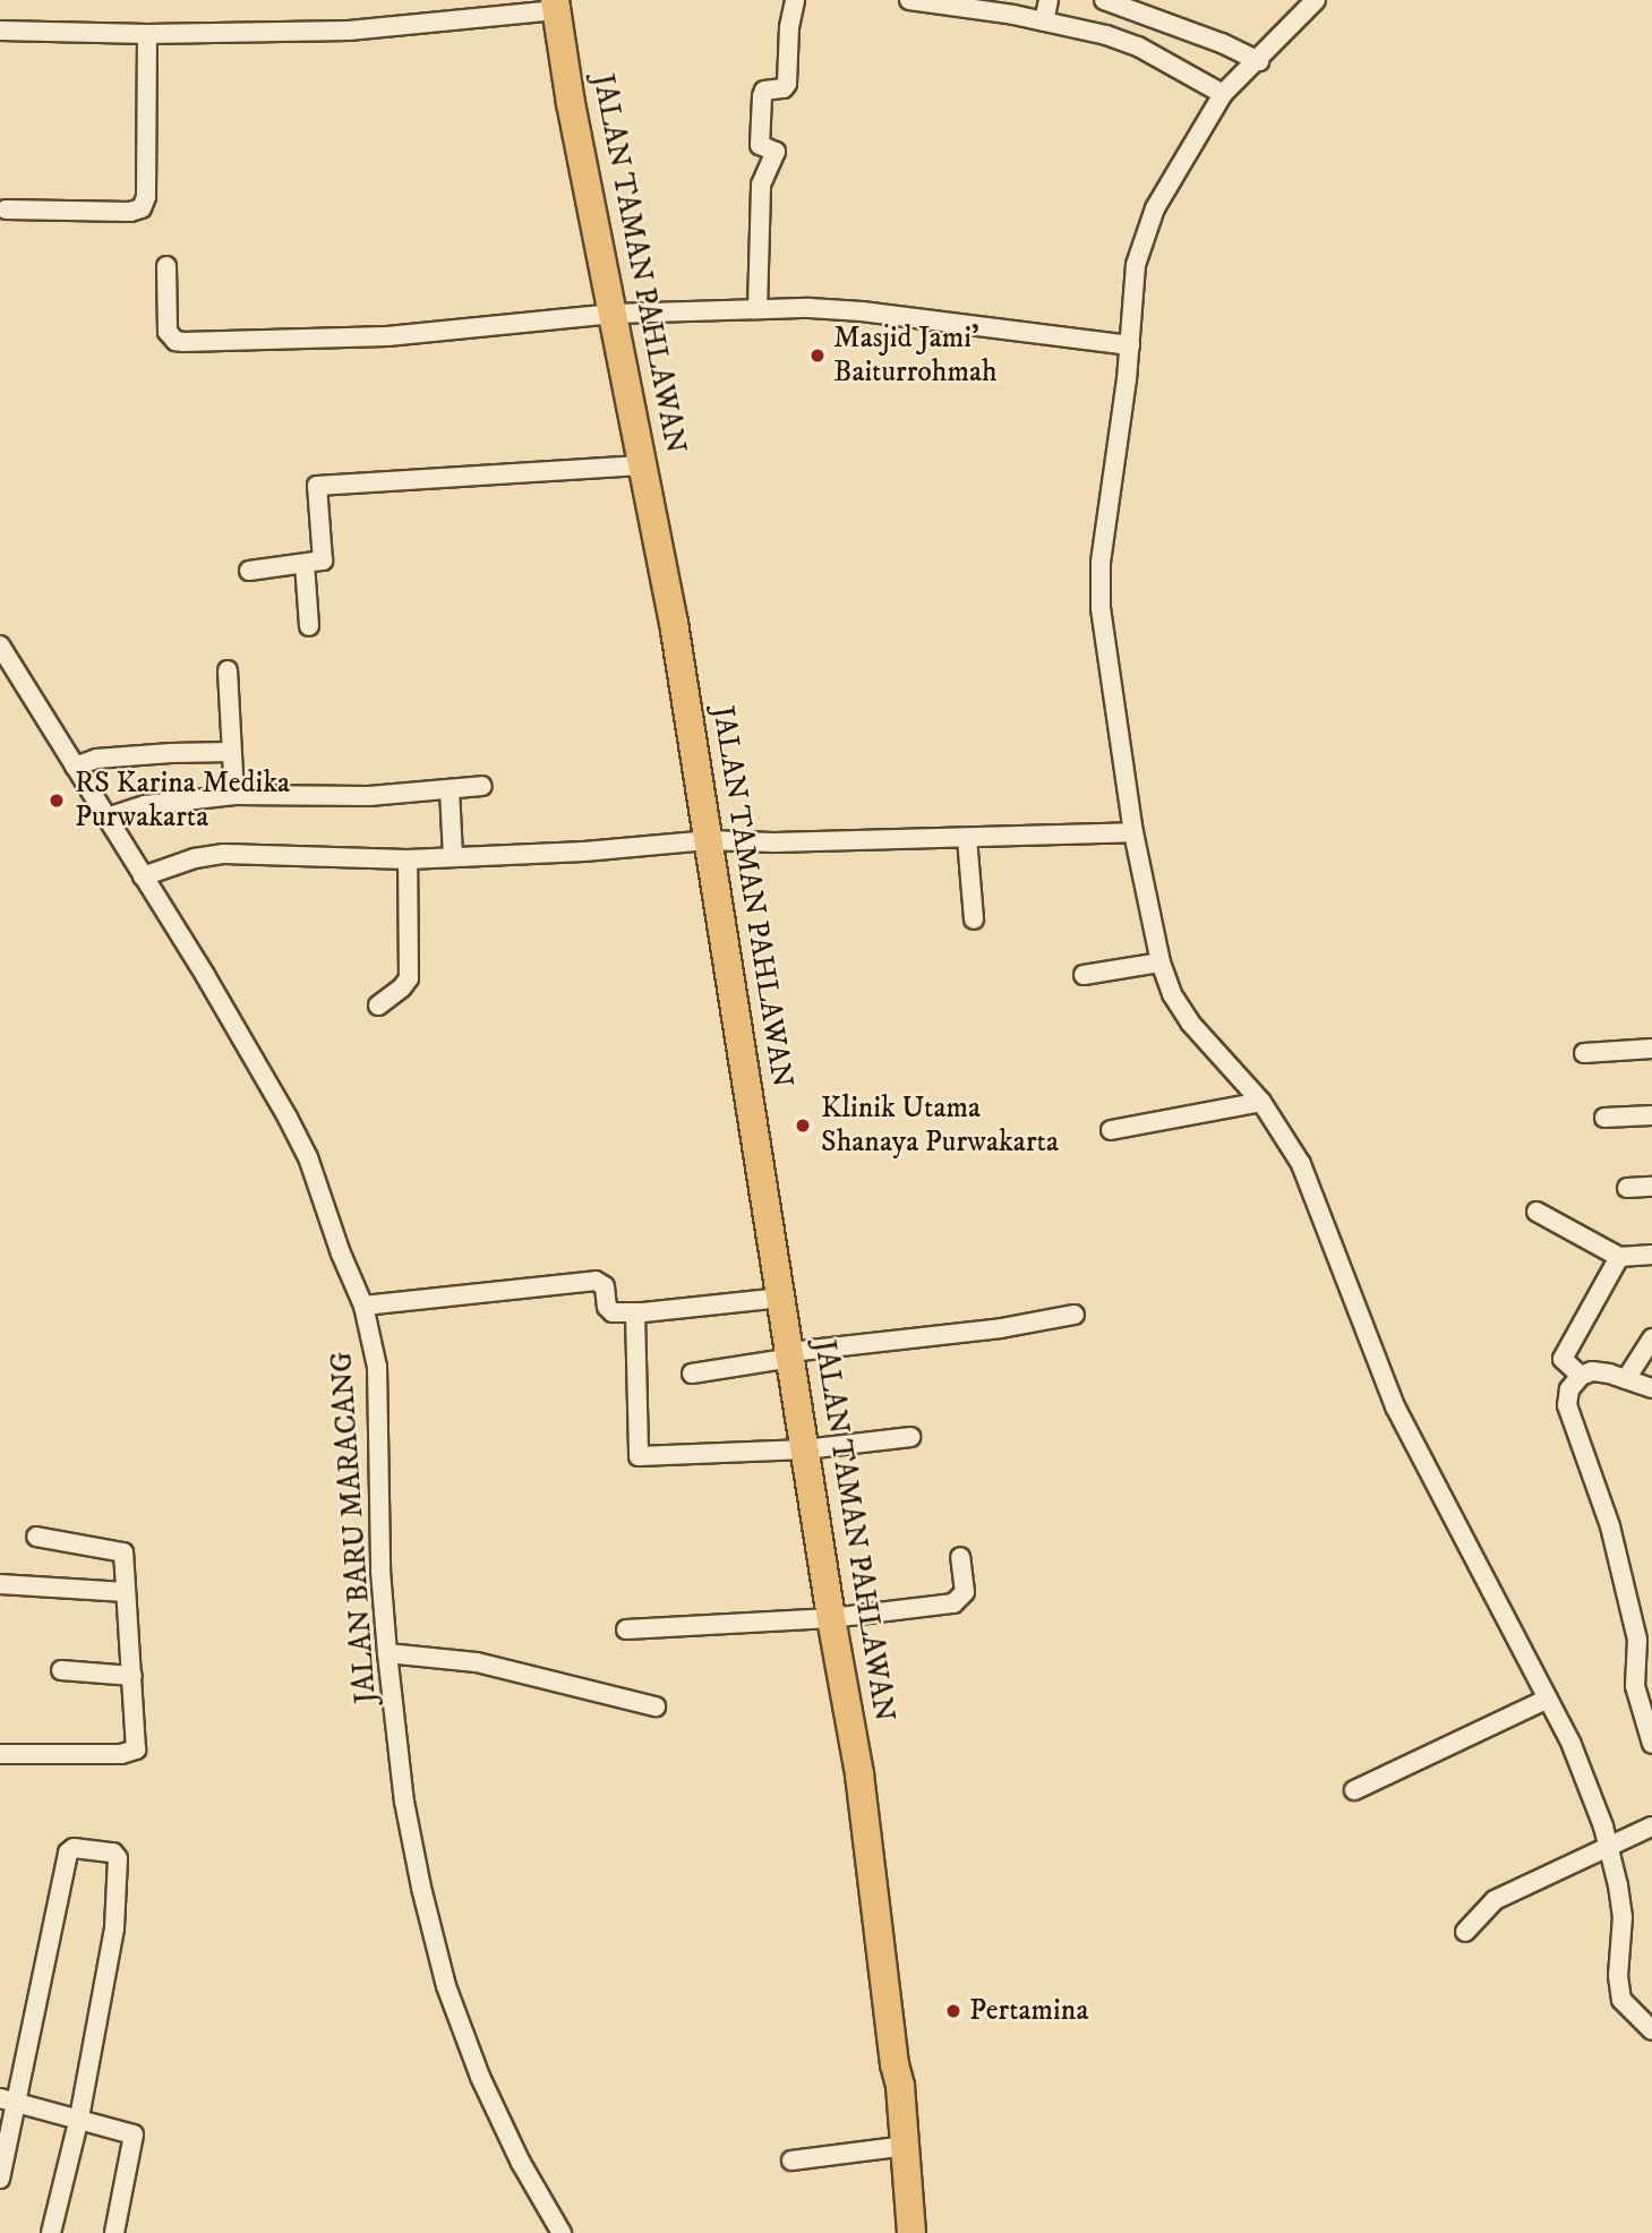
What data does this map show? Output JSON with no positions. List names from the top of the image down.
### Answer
{
  "streets": {
    "main road": ["JALAN TAMAN PAHLAWAN"],
    "street": ["JALAN BARU MARACANG"]
  },
  "places": [
    "Masjid Jami' Baiturrohmah",
    "RS Karina Medika Purwakarta",
    "Klinik Utama Shanaya Purwakarta",
    "Pertamina"
  ]
}
